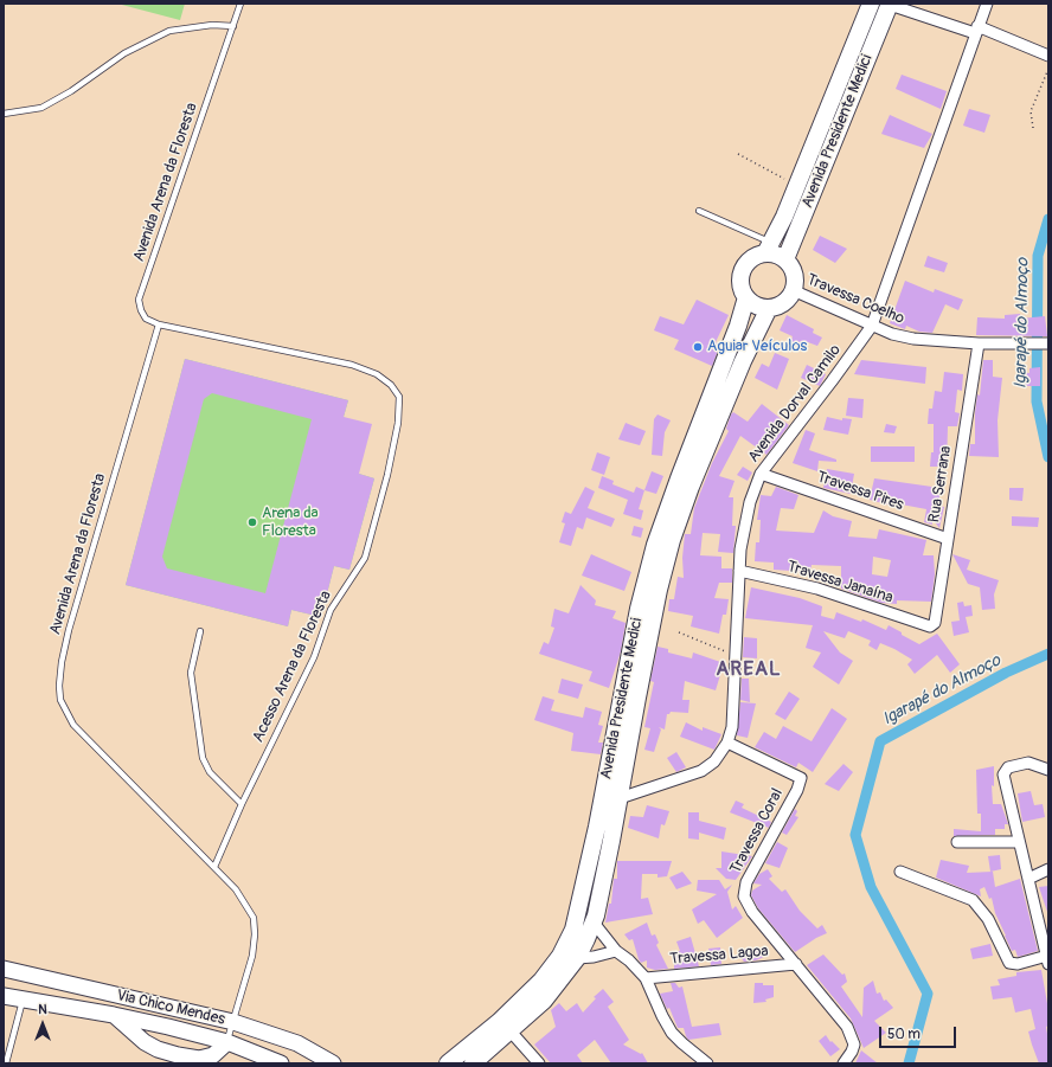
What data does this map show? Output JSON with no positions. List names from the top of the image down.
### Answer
{
  "streets": {
    "main road": ["Avenida Presidente Medici", "Via Chico Mendes"],
    "street": [
      "Travessa Coelho",
      "Avenida Dorval Camilo",
      "Rua Serrana",
      "Travessa Pires",
      "Travessa Janaína",
      "Travessa Coral",
      "Travessa Lagoa"
    ],
    "lane": ["Avenida Arena da Floresta", "Acesso Arena da Floresta"]
  },
  "crossings": [
    ["Avenida Presidente Medici", "Travessa Coelho"],
    ["Avenida Presidente Medici", "Avenida Dorval Camilo"],
    ["Avenida Arena da Floresta", "Acesso Arena da Floresta"],
    ["Avenida Arena da Floresta", "Via Chico Mendes"],
    ["Travessa Coelho", "Avenida Dorval Camilo"],
    ["Travessa Coelho", "Rua Serrana"],
    ["Avenida Dorval Camilo", "Travessa Pires"],
    ["Avenida Dorval Camilo", "Travessa Janaína"],
    ["Avenida Dorval Camilo", "Travessa Coral"],
    ["Rua Serrana", "Travessa Pires"],
    ["Rua Serrana", "Travessa Janaína"],
    ["Travessa Coral", "Travessa Lagoa"]
  ],
  "districts": ["AREAL"],
  "water": ["Igarapé do Almoço"],
  "places": ["Aguiar Veículos", "Arena da Floresta"],
  "scale_bar": "50 m",
  "north": "top"
}
